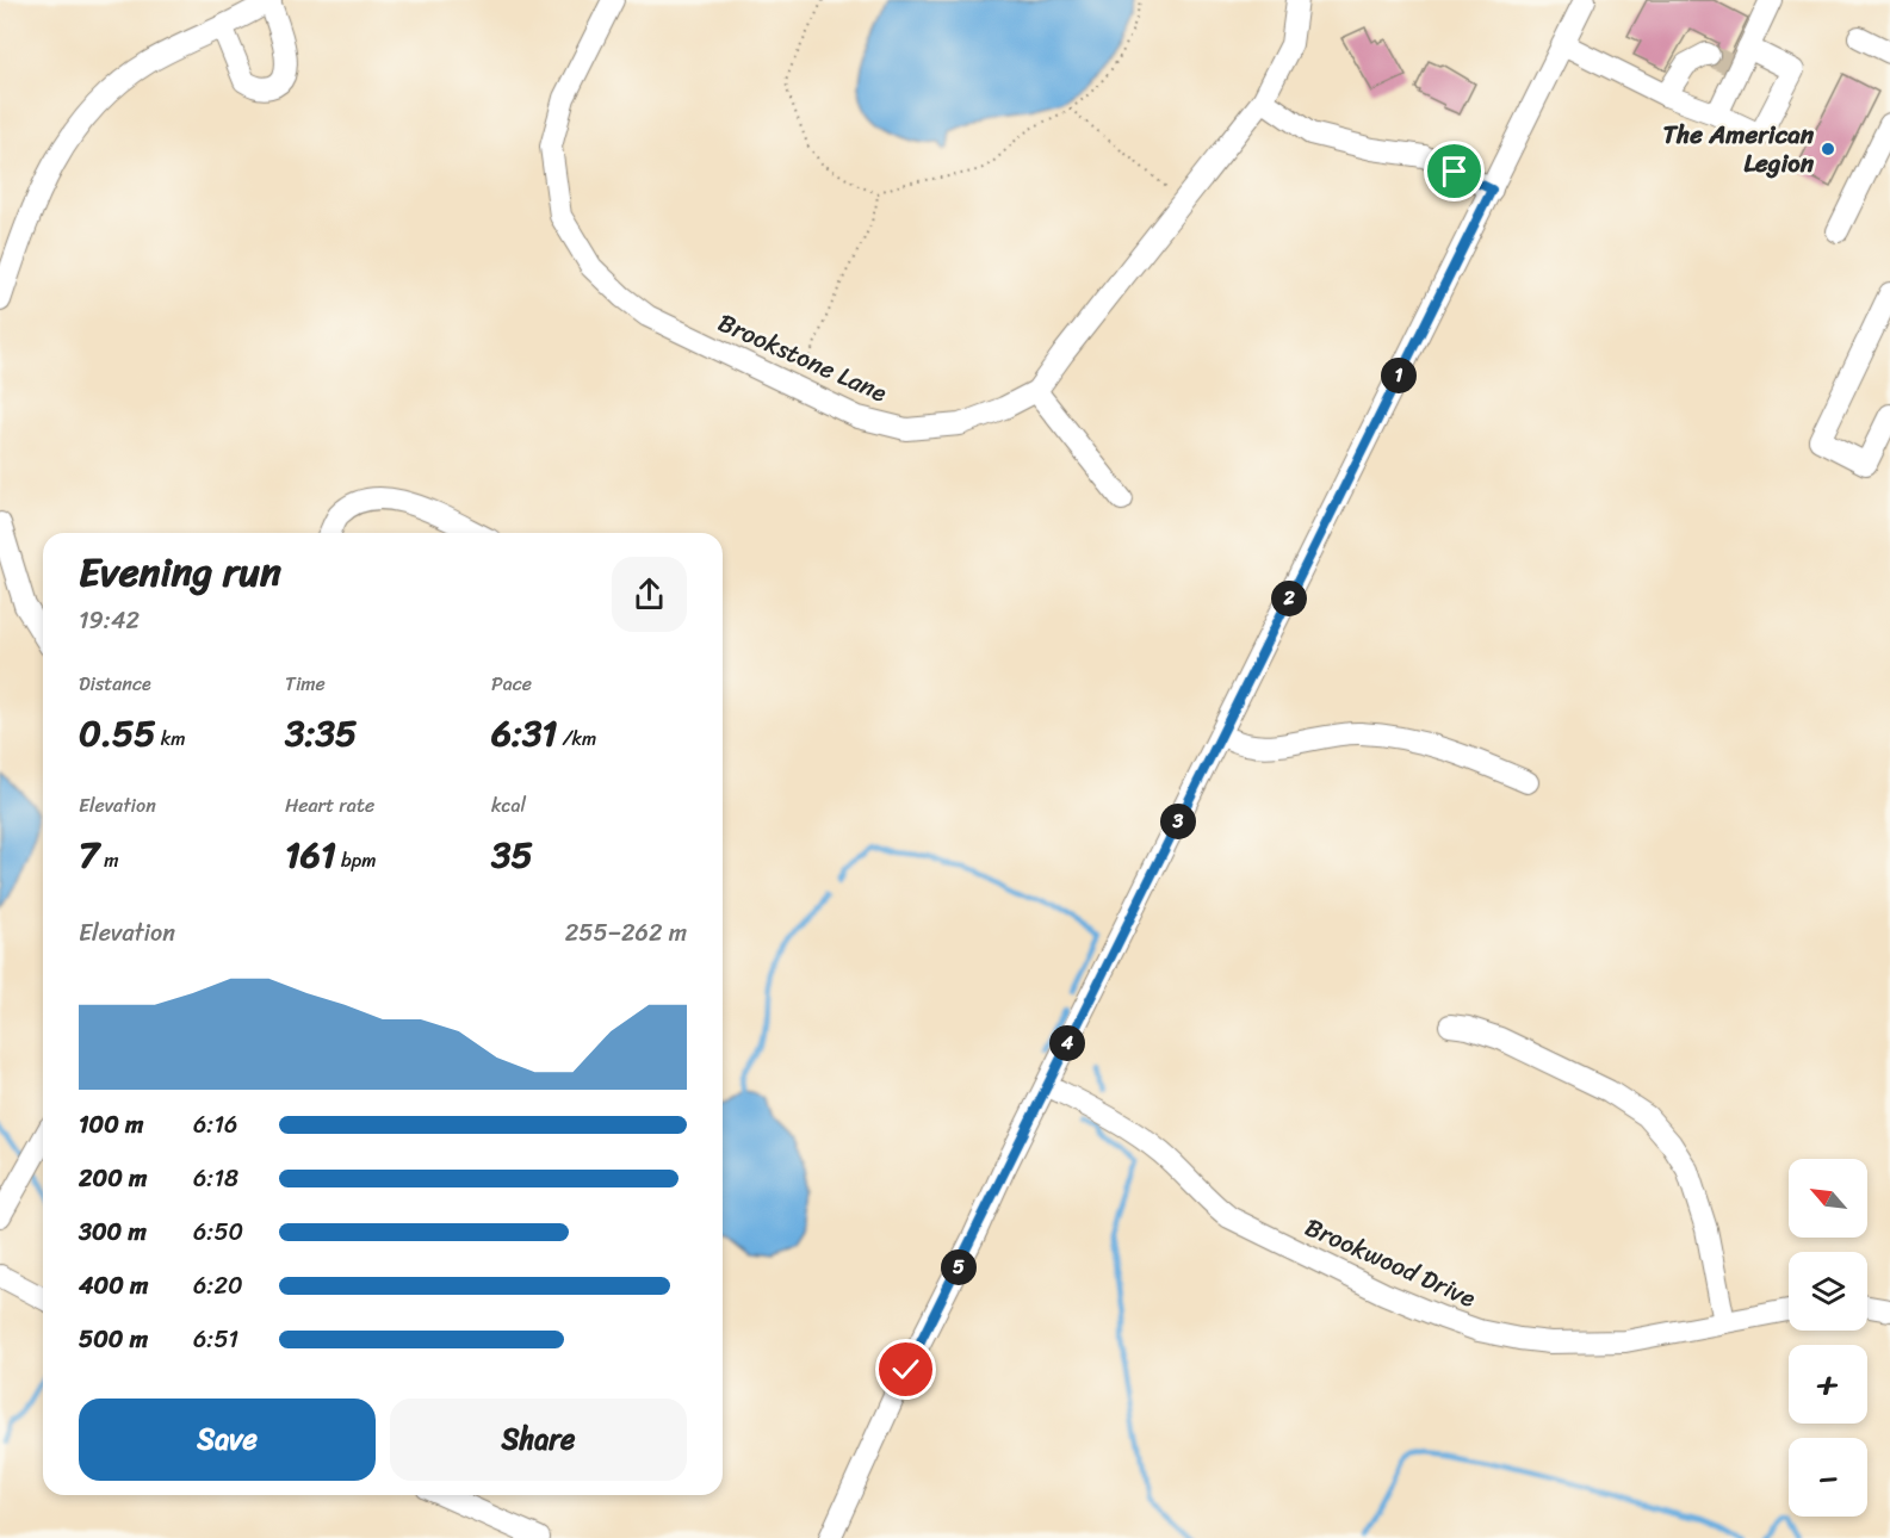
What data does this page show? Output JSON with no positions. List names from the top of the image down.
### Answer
{
  "streets": {
    "street": ["Brookstone Lane", "Brookwood Drive"]
  },
  "places": ["The American Legion"],
  "north": "top left",
  "page": {
    "pins": [
      "1",
      "2",
      "3",
      "4",
      "5"
    ],
    "heading": ["Evening run", "19:42"],
    "stats": [
      ["Distance", "0.55 km"],
      ["Time", "3:35"],
      ["Pace", "6:31 /km"],
      ["Elevation", "7 m"],
      ["Heart rate", "161 bpm"],
      ["kcal", "35"]
    ],
    "chart": ["Elevation", "255–262 m"],
    "list": [
      {
        "name": "100 m",
        "note": "6:16"
      },
      {
        "name": "200 m",
        "note": "6:18"
      },
      {
        "name": "300 m",
        "note": "6:50"
      },
      {
        "name": "400 m",
        "note": "6:20"
      },
      {
        "name": "500 m",
        "note": "6:51"
      }
    ],
    "map_buttons": ["+", "−"],
    "buttons": ["Save", "Share"]
  }
}
